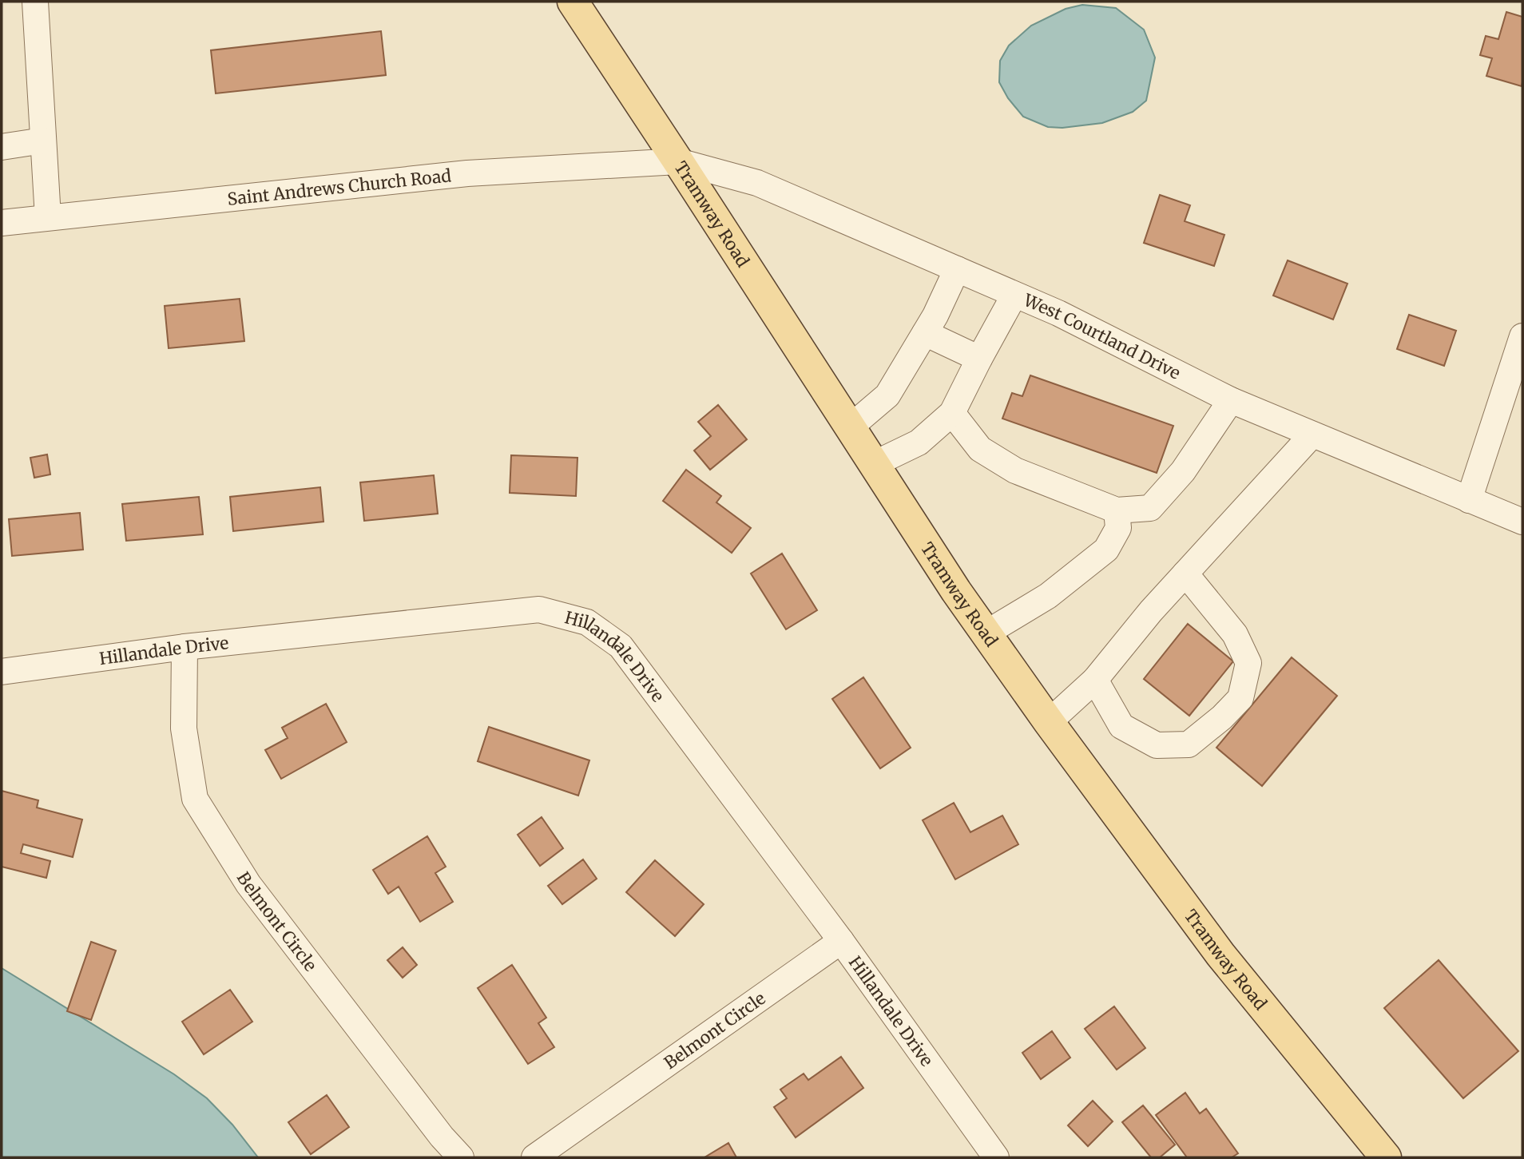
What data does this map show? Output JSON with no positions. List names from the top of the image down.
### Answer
{
  "streets": {
    "main road": ["Tramway Road"],
    "street": [
      "Saint Andrews Church Road",
      "West Courtland Drive",
      "Hillandale Drive",
      "Belmont Circle"
    ]
  },
  "crossings": [
    ["Saint Andrews Church Road", "Tramway Road"],
    ["Saint Andrews Church Road", "West Courtland Drive"],
    ["Tramway Road", "West Courtland Drive"],
    ["Hillandale Drive", "Belmont Circle"]
  ]
}
